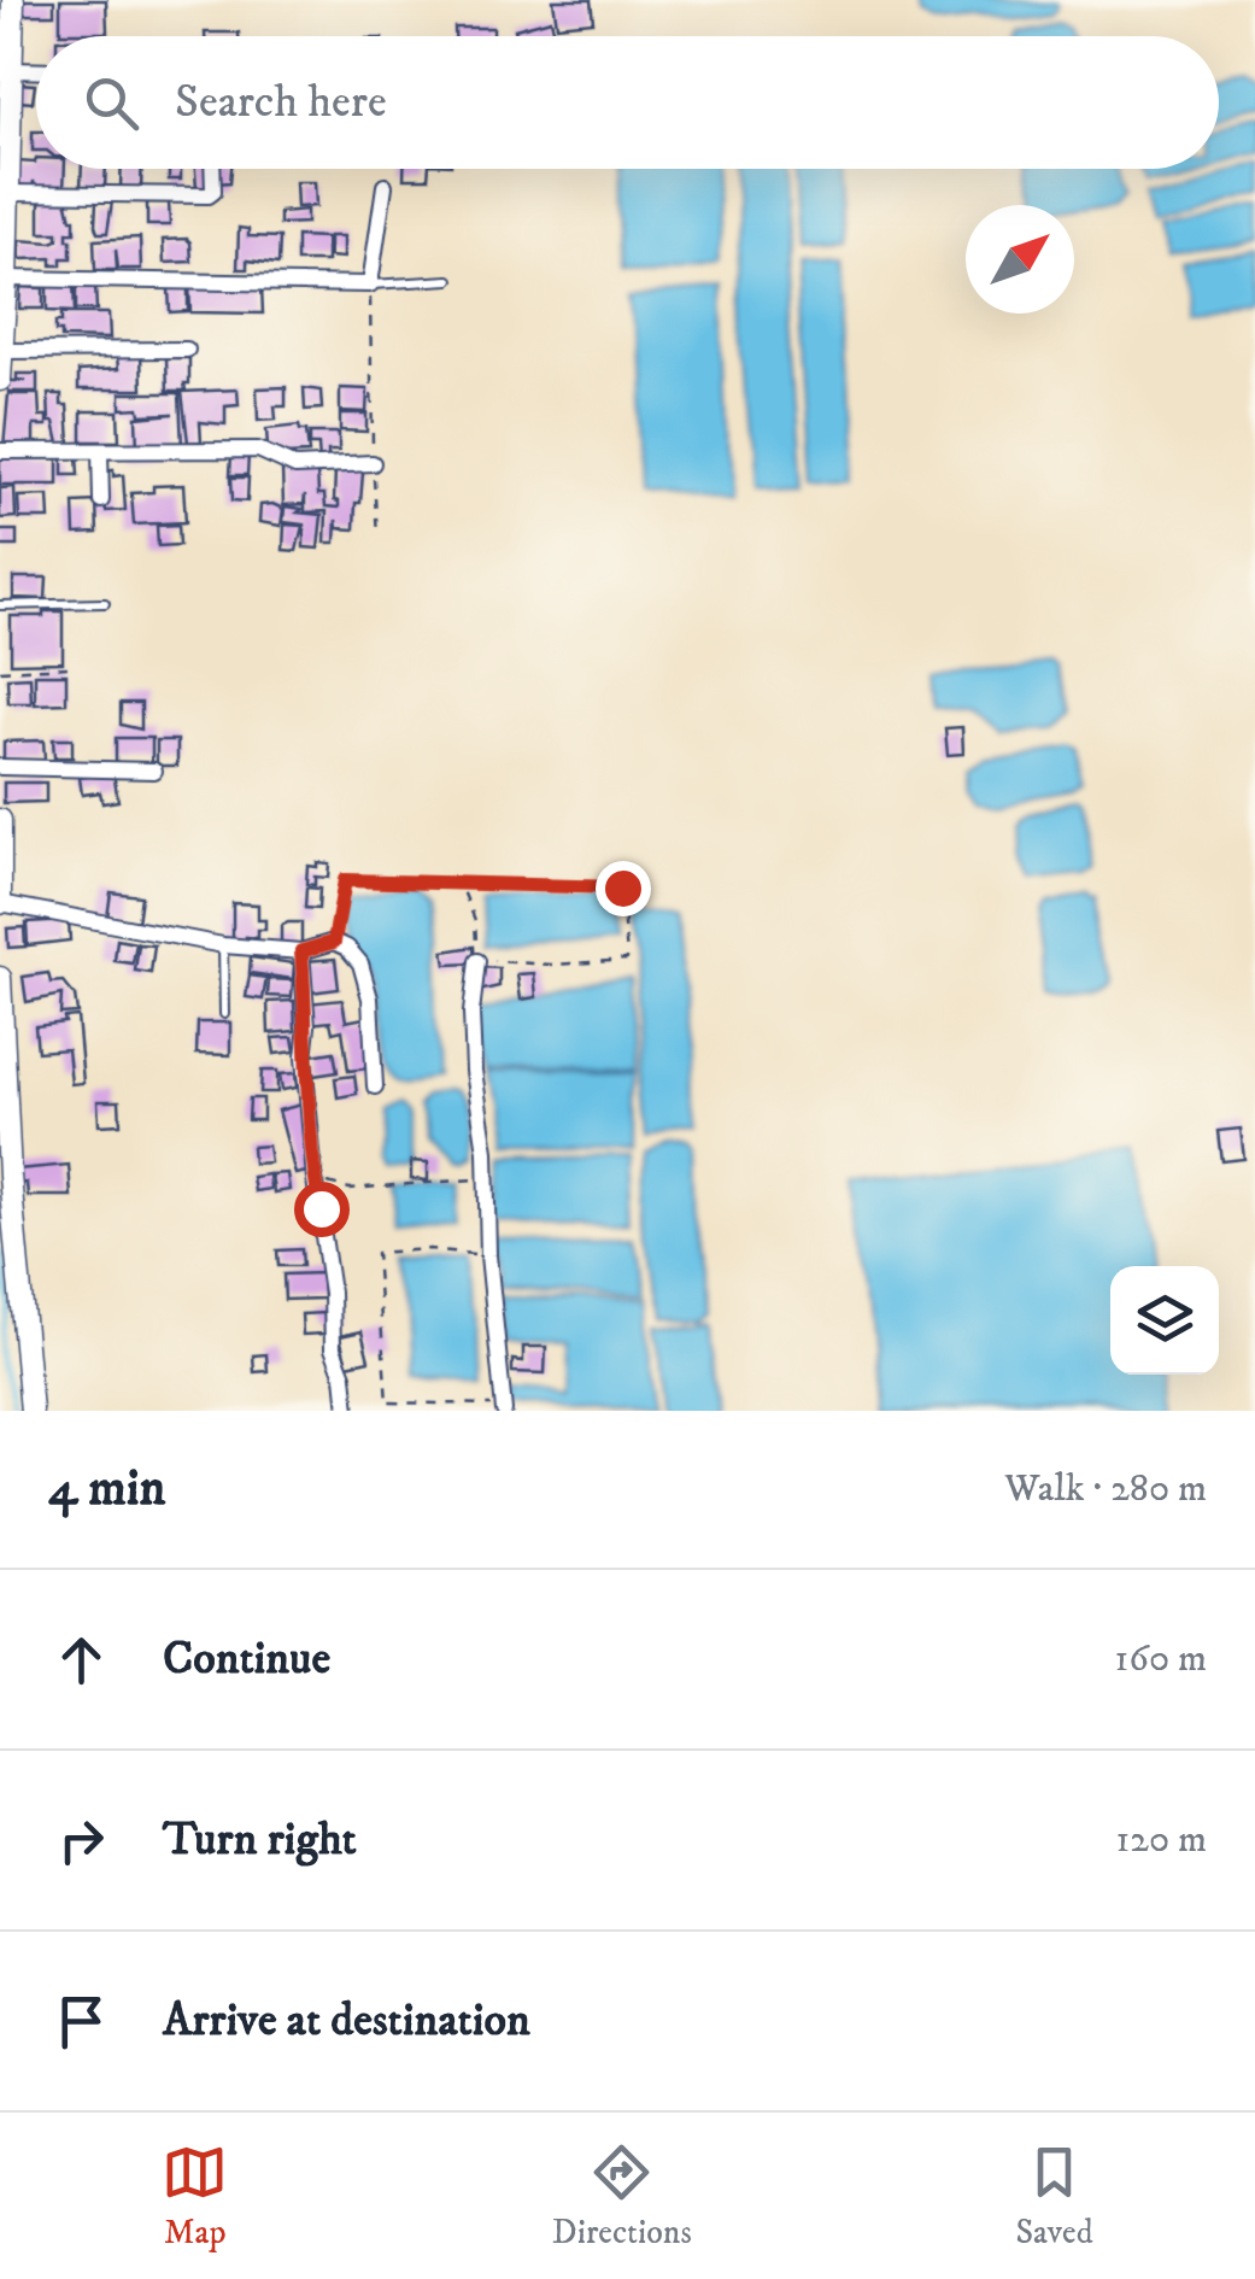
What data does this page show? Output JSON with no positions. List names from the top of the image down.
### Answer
{
  "north": "top right",
  "page": {
    "search": "Search here",
    "heading": ["4 min", "Walk · 280 m"],
    "list": [
      ["Continue", "160 m"],
      ["Turn right", "120 m"],
      "Arrive at destination"
    ],
    "nav": ["Map", "Directions", "Saved"]
  }
}
